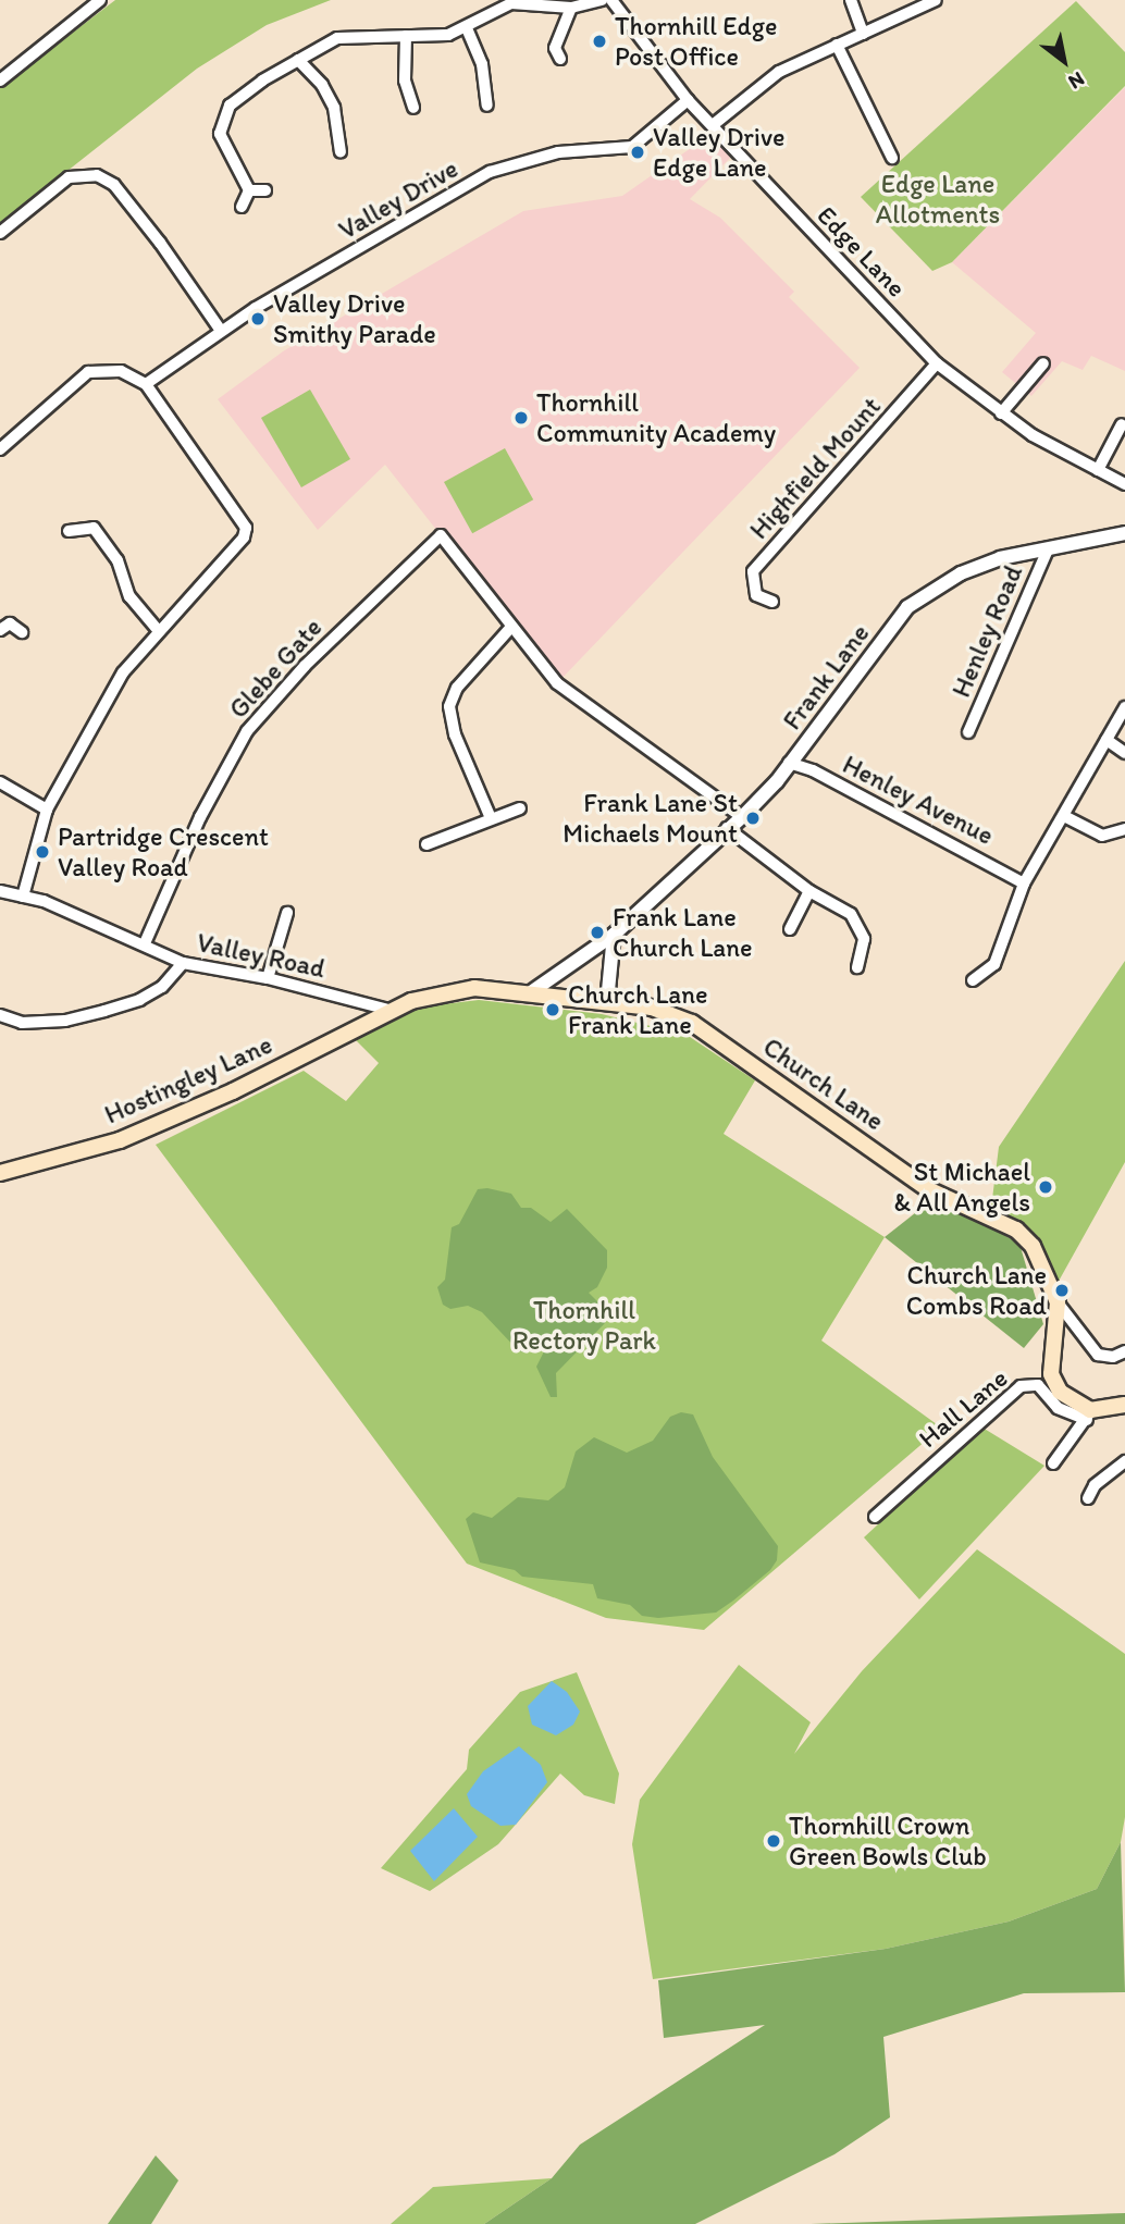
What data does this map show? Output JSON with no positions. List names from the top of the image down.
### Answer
{
  "streets": {
    "main road": ["Hostingley Lane", "Church Lane"],
    "street": [
      "Valley Drive",
      "Edge Lane",
      "Highfield Mount",
      "Henley Road",
      "Glebe Gate",
      "Frank Lane",
      "Henley Avenue",
      "Valley Road",
      "Hall Lane"
    ]
  },
  "crossings": [
    ["Valley Drive", "Edge Lane"],
    ["Edge Lane", "Highfield Mount"],
    ["Henley Road", "Frank Lane"],
    ["Glebe Gate", "Valley Road"],
    ["Frank Lane", "Henley Avenue"],
    ["Frank Lane", "Hostingley Lane"],
    ["Frank Lane", "Church Lane"],
    ["Valley Road", "Hostingley Lane"],
    ["Hostingley Lane", "Church Lane"],
    ["Church Lane", "Hall Lane"]
  ],
  "parks": ["Edge Lane Allotments", "Thornhill Rectory Park"],
  "places": [
    "Thornhill Edge Post Office",
    "Valley Drive Edge Lane",
    "Valley Drive Smithy Parade",
    "Thornhill Community Academy",
    "Frank Lane St Michaels Mount",
    "Partridge Crescent Valley Road",
    "Frank Lane Church Lane",
    "Church Lane Frank Lane",
    "St Michael & All Angels",
    "Church Lane Combs Road",
    "Thornhill Crown Green Bowls Club"
  ],
  "north": "bottom right"
}
